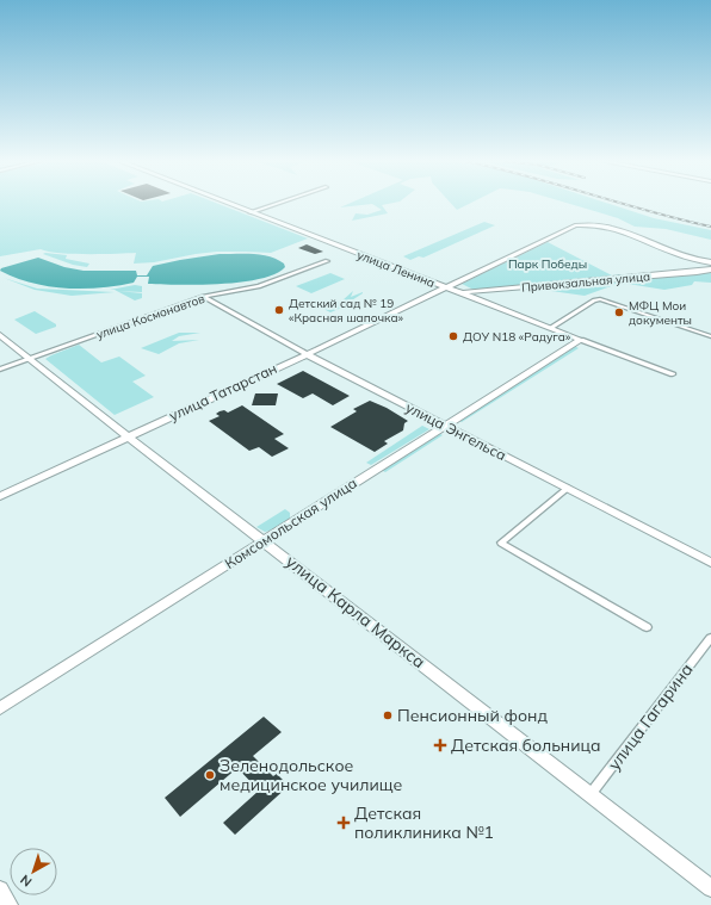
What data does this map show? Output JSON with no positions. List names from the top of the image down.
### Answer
{
  "streets": {
    "street": [
      "улица Ленина",
      "Привокзальная улица",
      "улица Космонавтов",
      "улица Татарстан",
      "улица Энгельса",
      "Комсомольская улица",
      "улица Карла Маркса",
      "улица Гагарина"
    ]
  },
  "crossings": [
    ["улица Ленина", "Привокзальная улица"],
    ["улица Ленина", "улица Татарстан"],
    ["улица Ленина", "Комсомольская улица"],
    ["Привокзальная улица", "улица Татарстан"],
    ["улица Космонавтов", "улица Энгельса"],
    ["улица Космонавтов", "улица Карла Маркса"],
    ["улица Татарстан", "улица Энгельса"],
    ["улица Татарстан", "улица Карла Маркса"],
    ["улица Энгельса", "Комсомольская улица"],
    ["Комсомольская улица", "улица Карла Маркса"],
    ["улица Карла Маркса", "улица Гагарина"]
  ],
  "parks": ["Парк Победы"],
  "places": {
    "other": [
      "Детский сад № 19 «Красная шапочка»",
      "МФЦ Мои документы",
      "ДОУ N18 «Радуга»",
      "Пенсионный фонд",
      "Зеленодольское медицинское училище"
    ],
    "health": ["Детская больница", "Детская поликлиника №1"]
  },
  "north": "bottom left"
}
